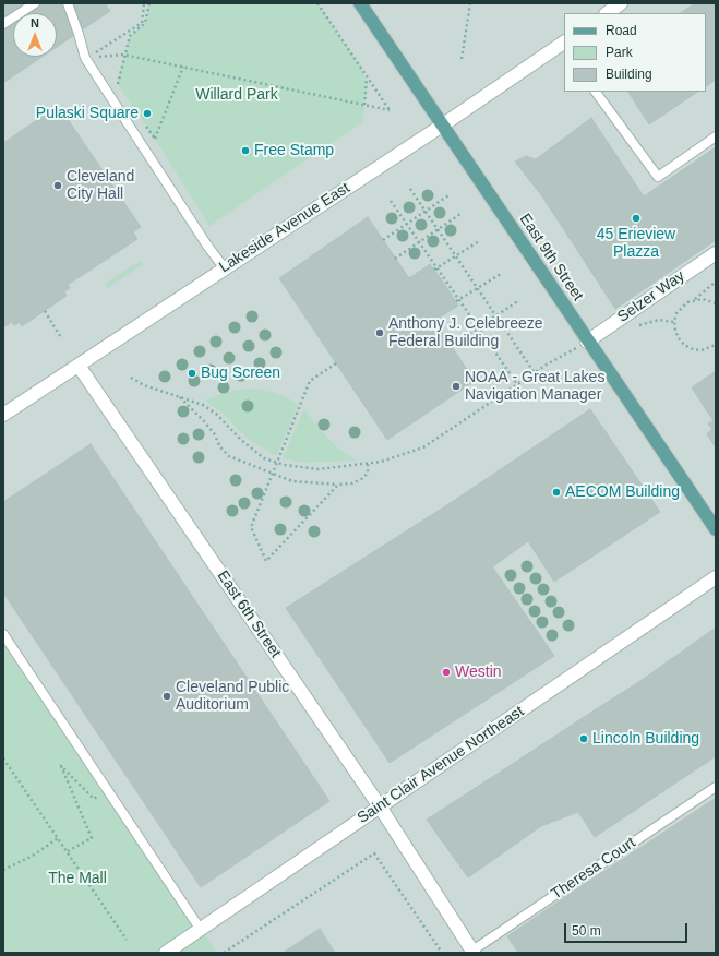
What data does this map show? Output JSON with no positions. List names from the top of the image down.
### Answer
{
  "streets": {
    "main road": ["East 9th Street"],
    "street": [
      "Lakeside Avenue East",
      "Selzer Way",
      "East 6th Street",
      "Saint Clair Avenue Northeast"
    ],
    "lane": ["Theresa Court"]
  },
  "crossings": [
    ["Lakeside Avenue East", "East 9th Street"],
    ["Lakeside Avenue East", "East 6th Street"],
    ["East 9th Street", "Selzer Way"],
    ["East 6th Street", "Saint Clair Avenue Northeast"],
    ["East 6th Street", "Theresa Court"]
  ],
  "parks": ["Willard Park", "The Mall"],
  "places": [
    "Pulaski Square",
    "Free Stamp",
    "Cleveland City Hall",
    "45 Erieview Plazza",
    "Anthony J. Celebreeze Federal Building",
    "Bug Screen",
    "NOAA - Great Lakes Navigation Manager",
    "AECOM Building",
    "Westin",
    "Cleveland Public Auditorium",
    "Lincoln Building"
  ],
  "legend": ["Road", "Park", "Building"],
  "scale_bar": "50 m",
  "north": "top"
}
